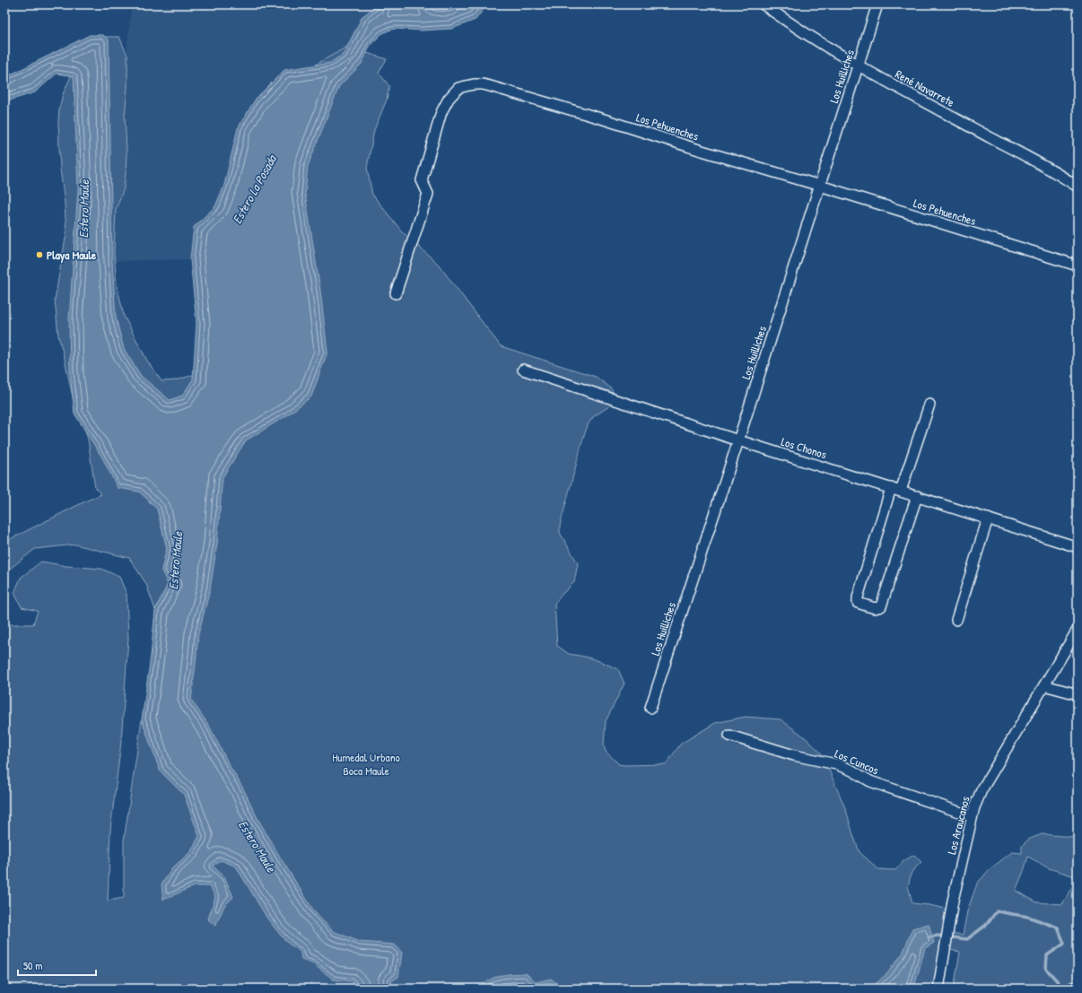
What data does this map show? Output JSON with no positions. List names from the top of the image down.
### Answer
{
  "streets": {
    "street": [
      "Los Huilliches",
      "René Navarrete",
      "Los Pehuenches",
      "Los Chonos",
      "Los Cuncos",
      "Los Araucanos"
    ]
  },
  "crossings": [
    ["Los Huilliches", "René Navarrete"],
    ["Los Huilliches", "Los Pehuenches"],
    ["Los Huilliches", "Los Chonos"],
    ["Los Cuncos", "Los Araucanos"]
  ],
  "water": ["Estero La Posada", "Estero Maule"],
  "parks": ["Humedal Urbano Boca Maule"],
  "places": ["Playa Maule"],
  "scale_bar": "50 m"
}
